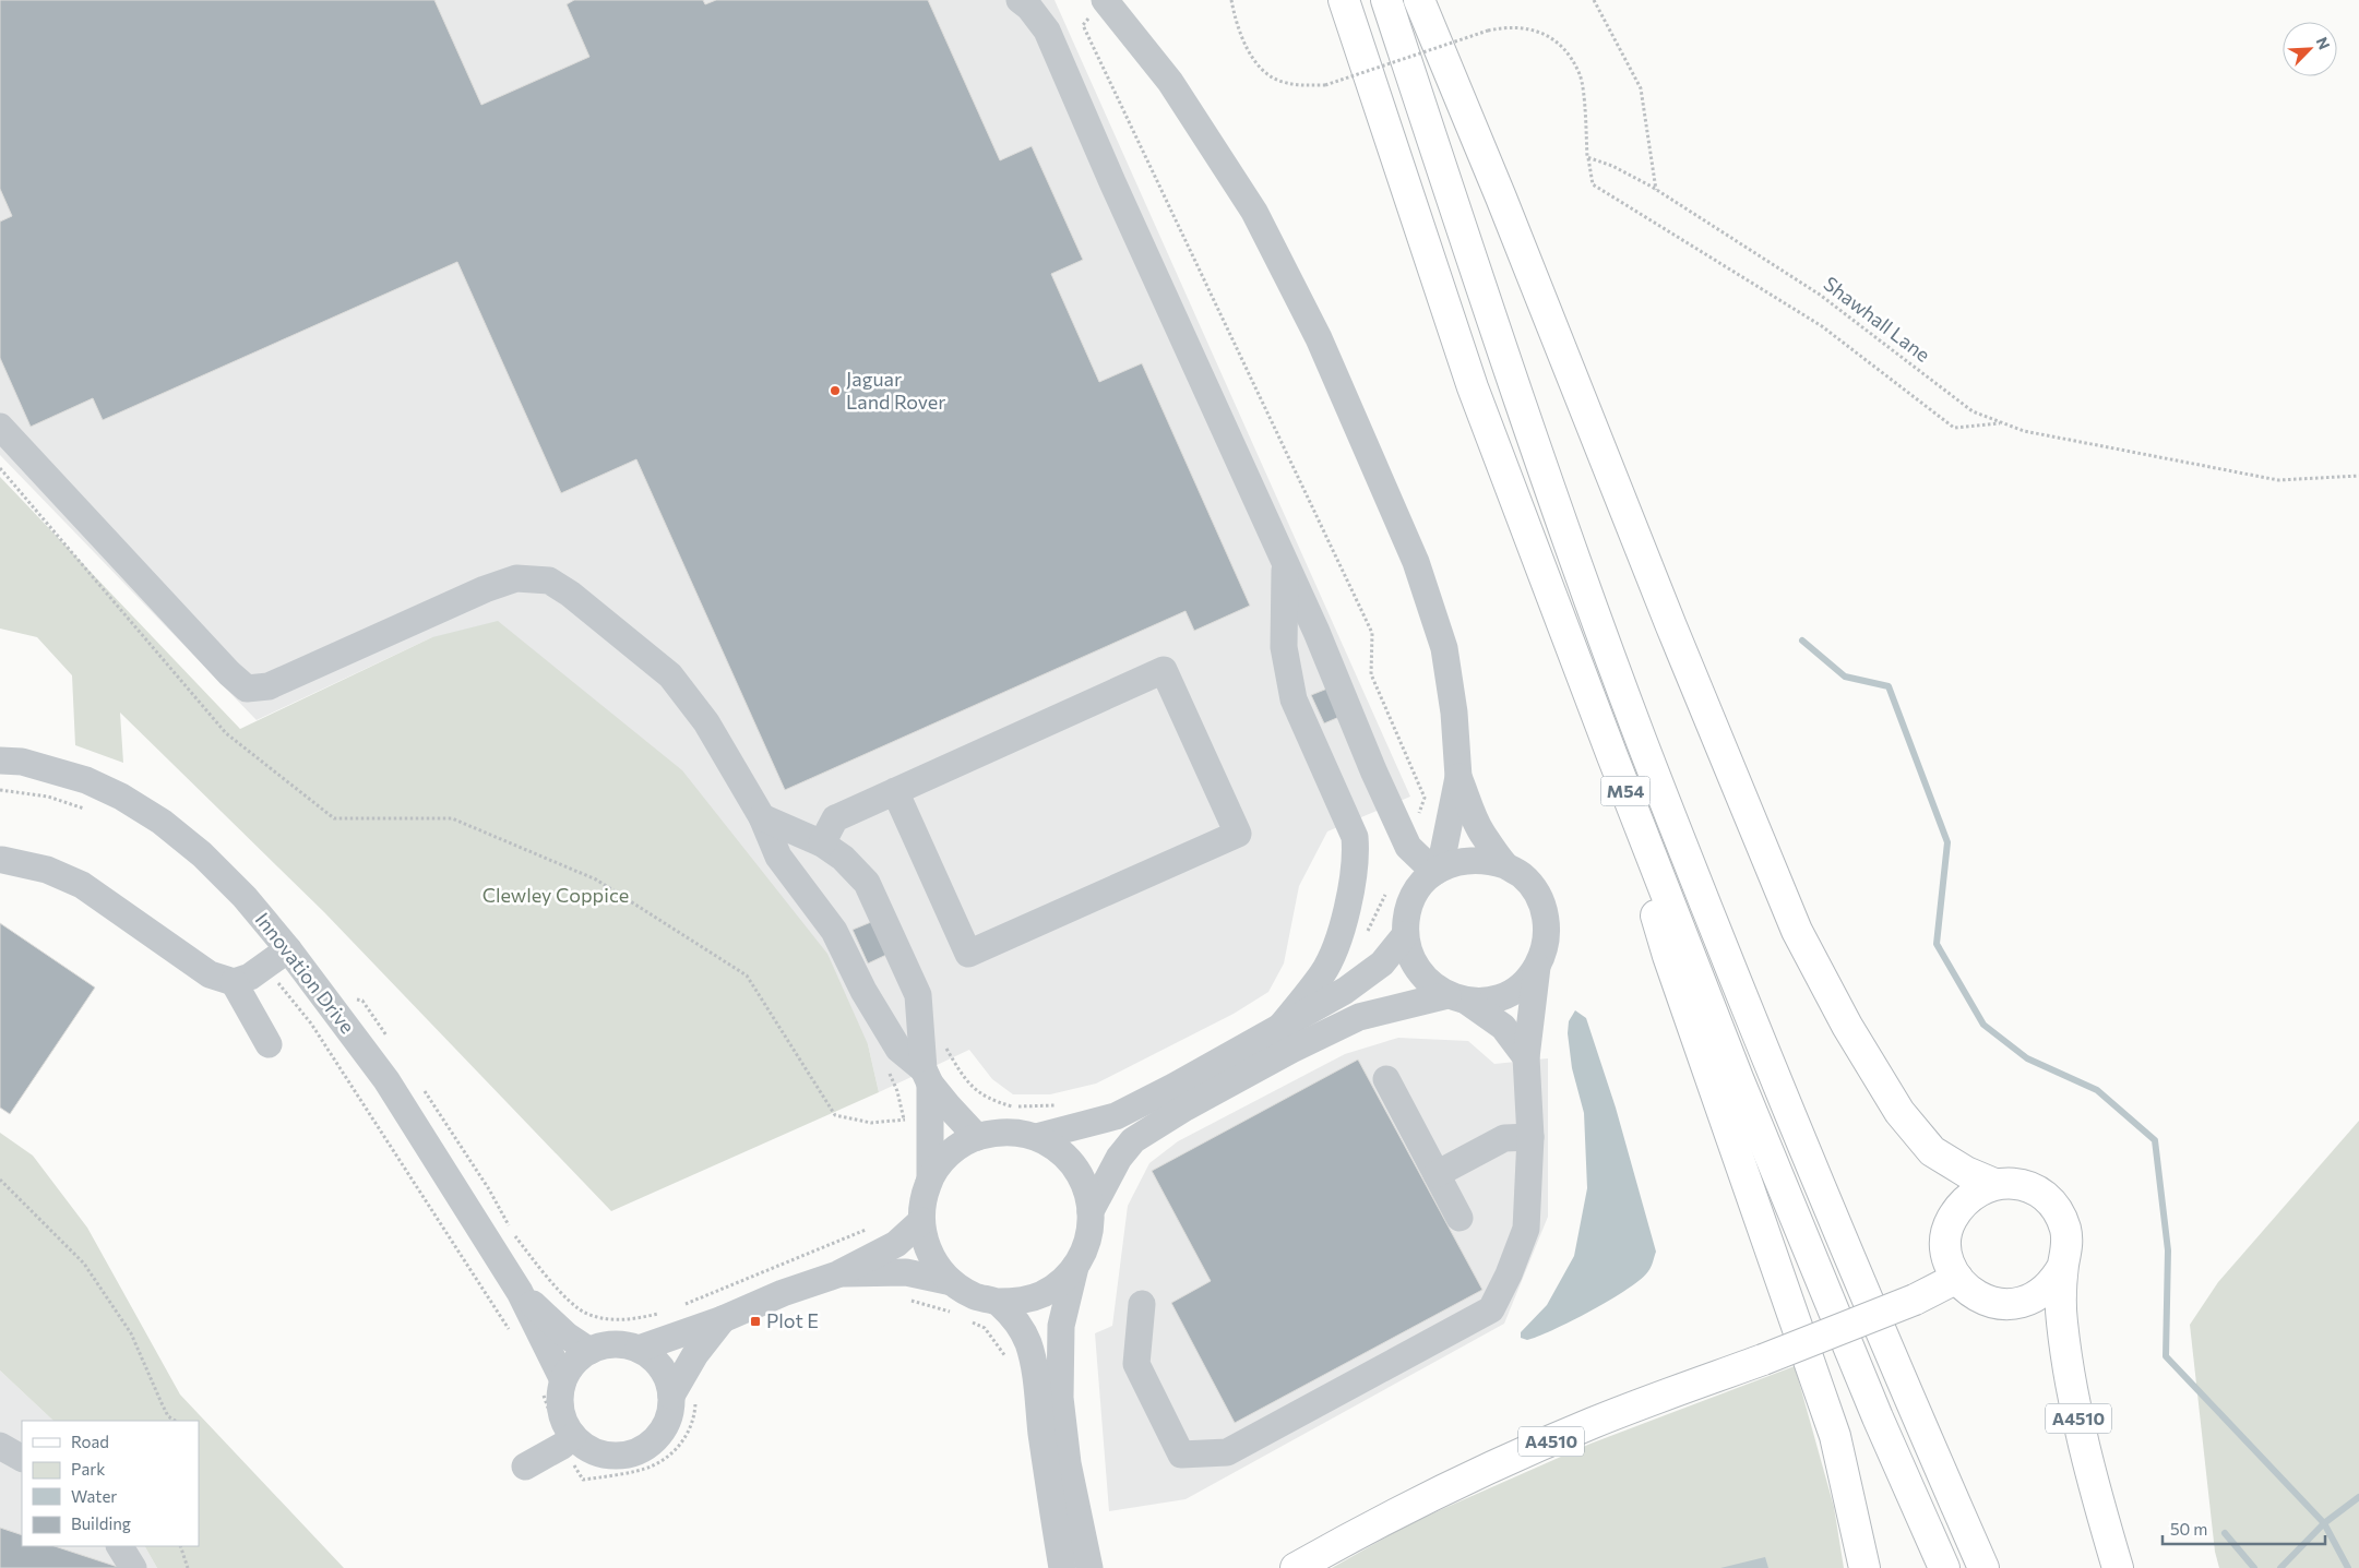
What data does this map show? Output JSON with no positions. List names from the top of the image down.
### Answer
{
  "streets": {
    "main road": ["M54", "A4510"],
    "street": ["Innovation Drive"],
    "path": ["Shawhall Lane"]
  },
  "parks": ["Clewley Coppice"],
  "places": {
    "other": ["Jaguar Land Rover"],
    "transit": ["Plot E"]
  },
  "legend": [
    "Road",
    "Park",
    "Water",
    "Building"
  ],
  "scale_bar": "50 m",
  "north": "top right"
}
